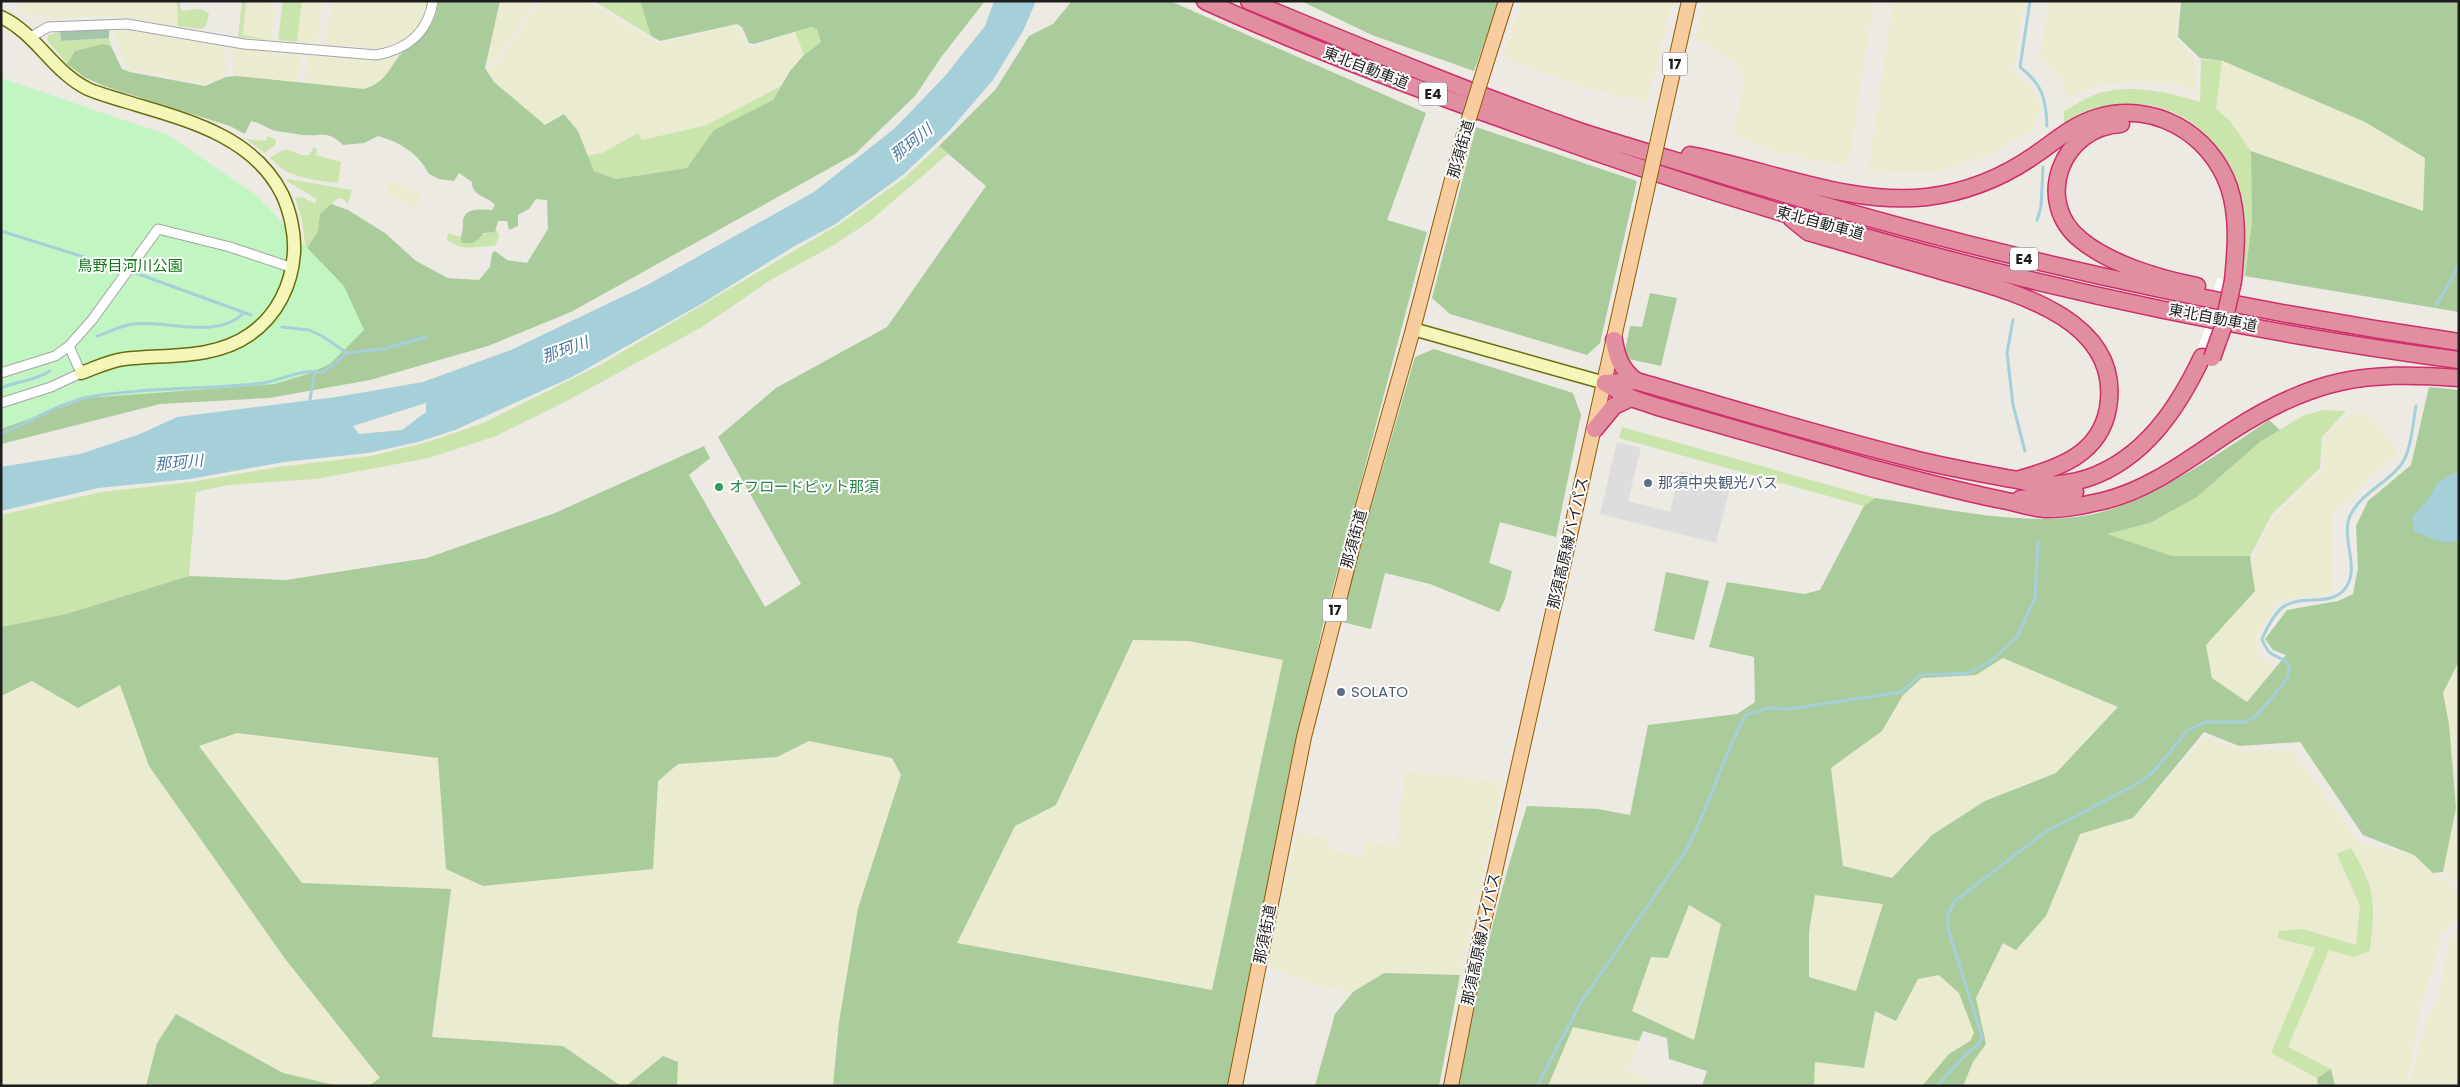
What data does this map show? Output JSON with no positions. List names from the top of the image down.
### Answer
{
  "streets": {
    "highway": ["東北自動車道", "E4"],
    "main road": ["17", "那須街道", "那須高原線バイパス"]
  },
  "water": ["那珂川"],
  "parks": ["鳥野目河川公園"],
  "places": ["那須中央観光バス", "オフロードピット那須", "SOLATO"]
}
